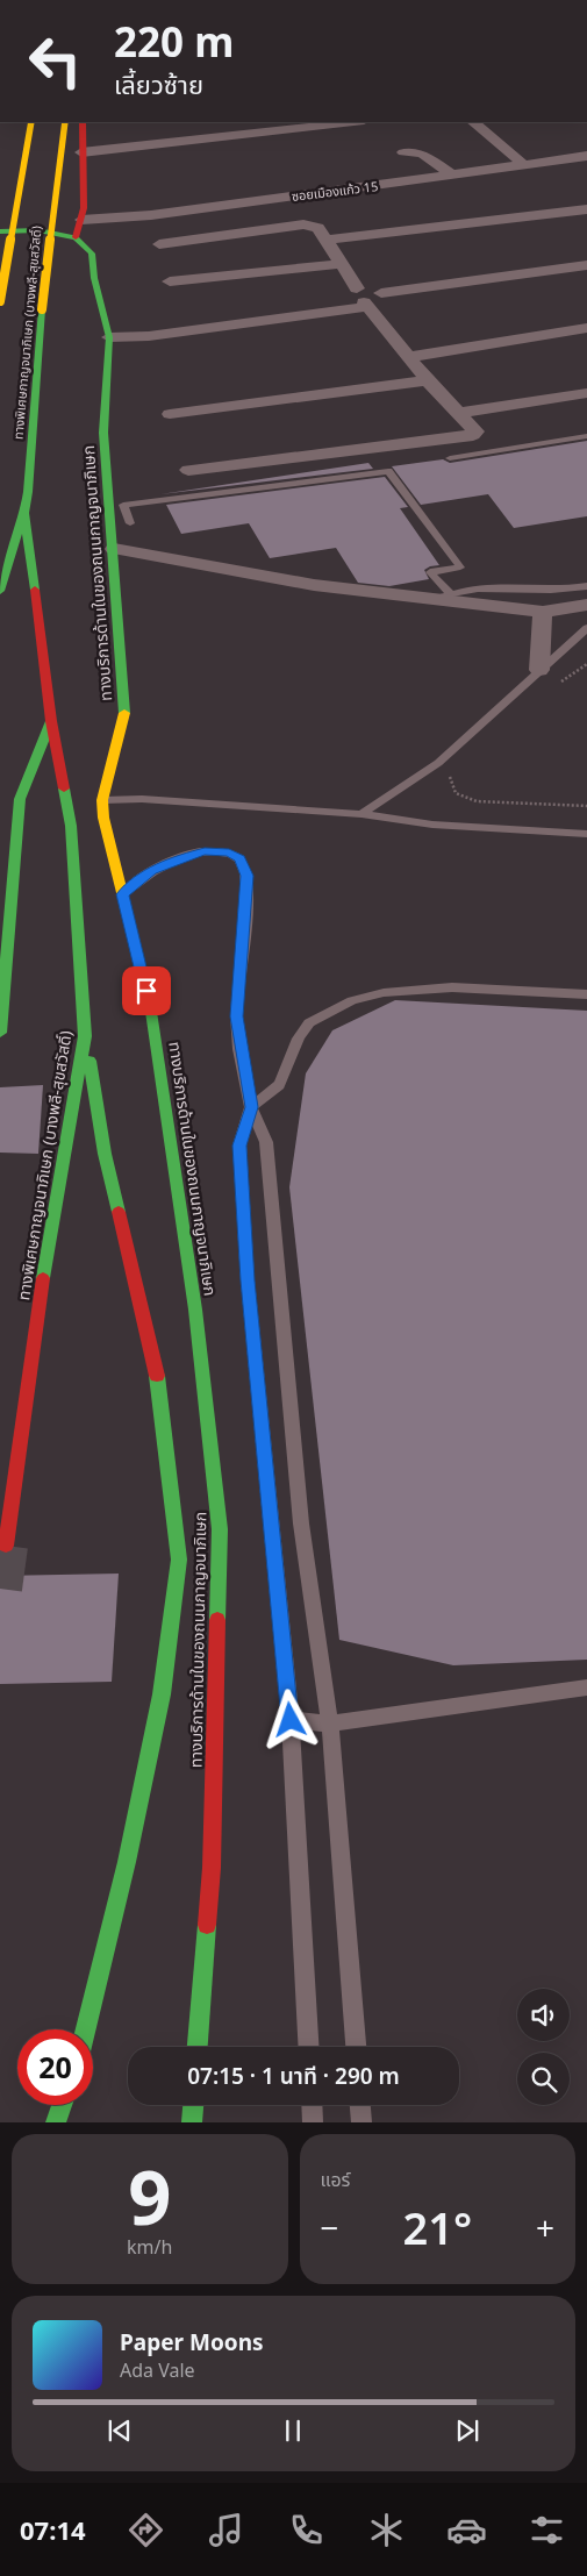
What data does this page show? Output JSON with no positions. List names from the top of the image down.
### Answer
{
  "streets": {
    "main road": ["ทางพิเศษกาญจนาภิเษก (บางพลี-สุขสวัสดิ์)", "ทางบริการด้านในของถนนกาญจนาภิเษก"],
    "street": ["ซอยเมืองแก้ว 15"]
  },
  "page": {
    "turn": ["220 m", "เลี้ยวซ้าย"],
    "limit": "20",
    "trip": "07:15 · 1 นาที · 290 m",
    "tile": [
      ["9", "km/h"],
      "แอร์"
    ],
    "heat": ["−", "21°", "+"],
    "song": ["Paper Moons", "Ada Vale"],
    "tabs": "07:14"
  }
}
